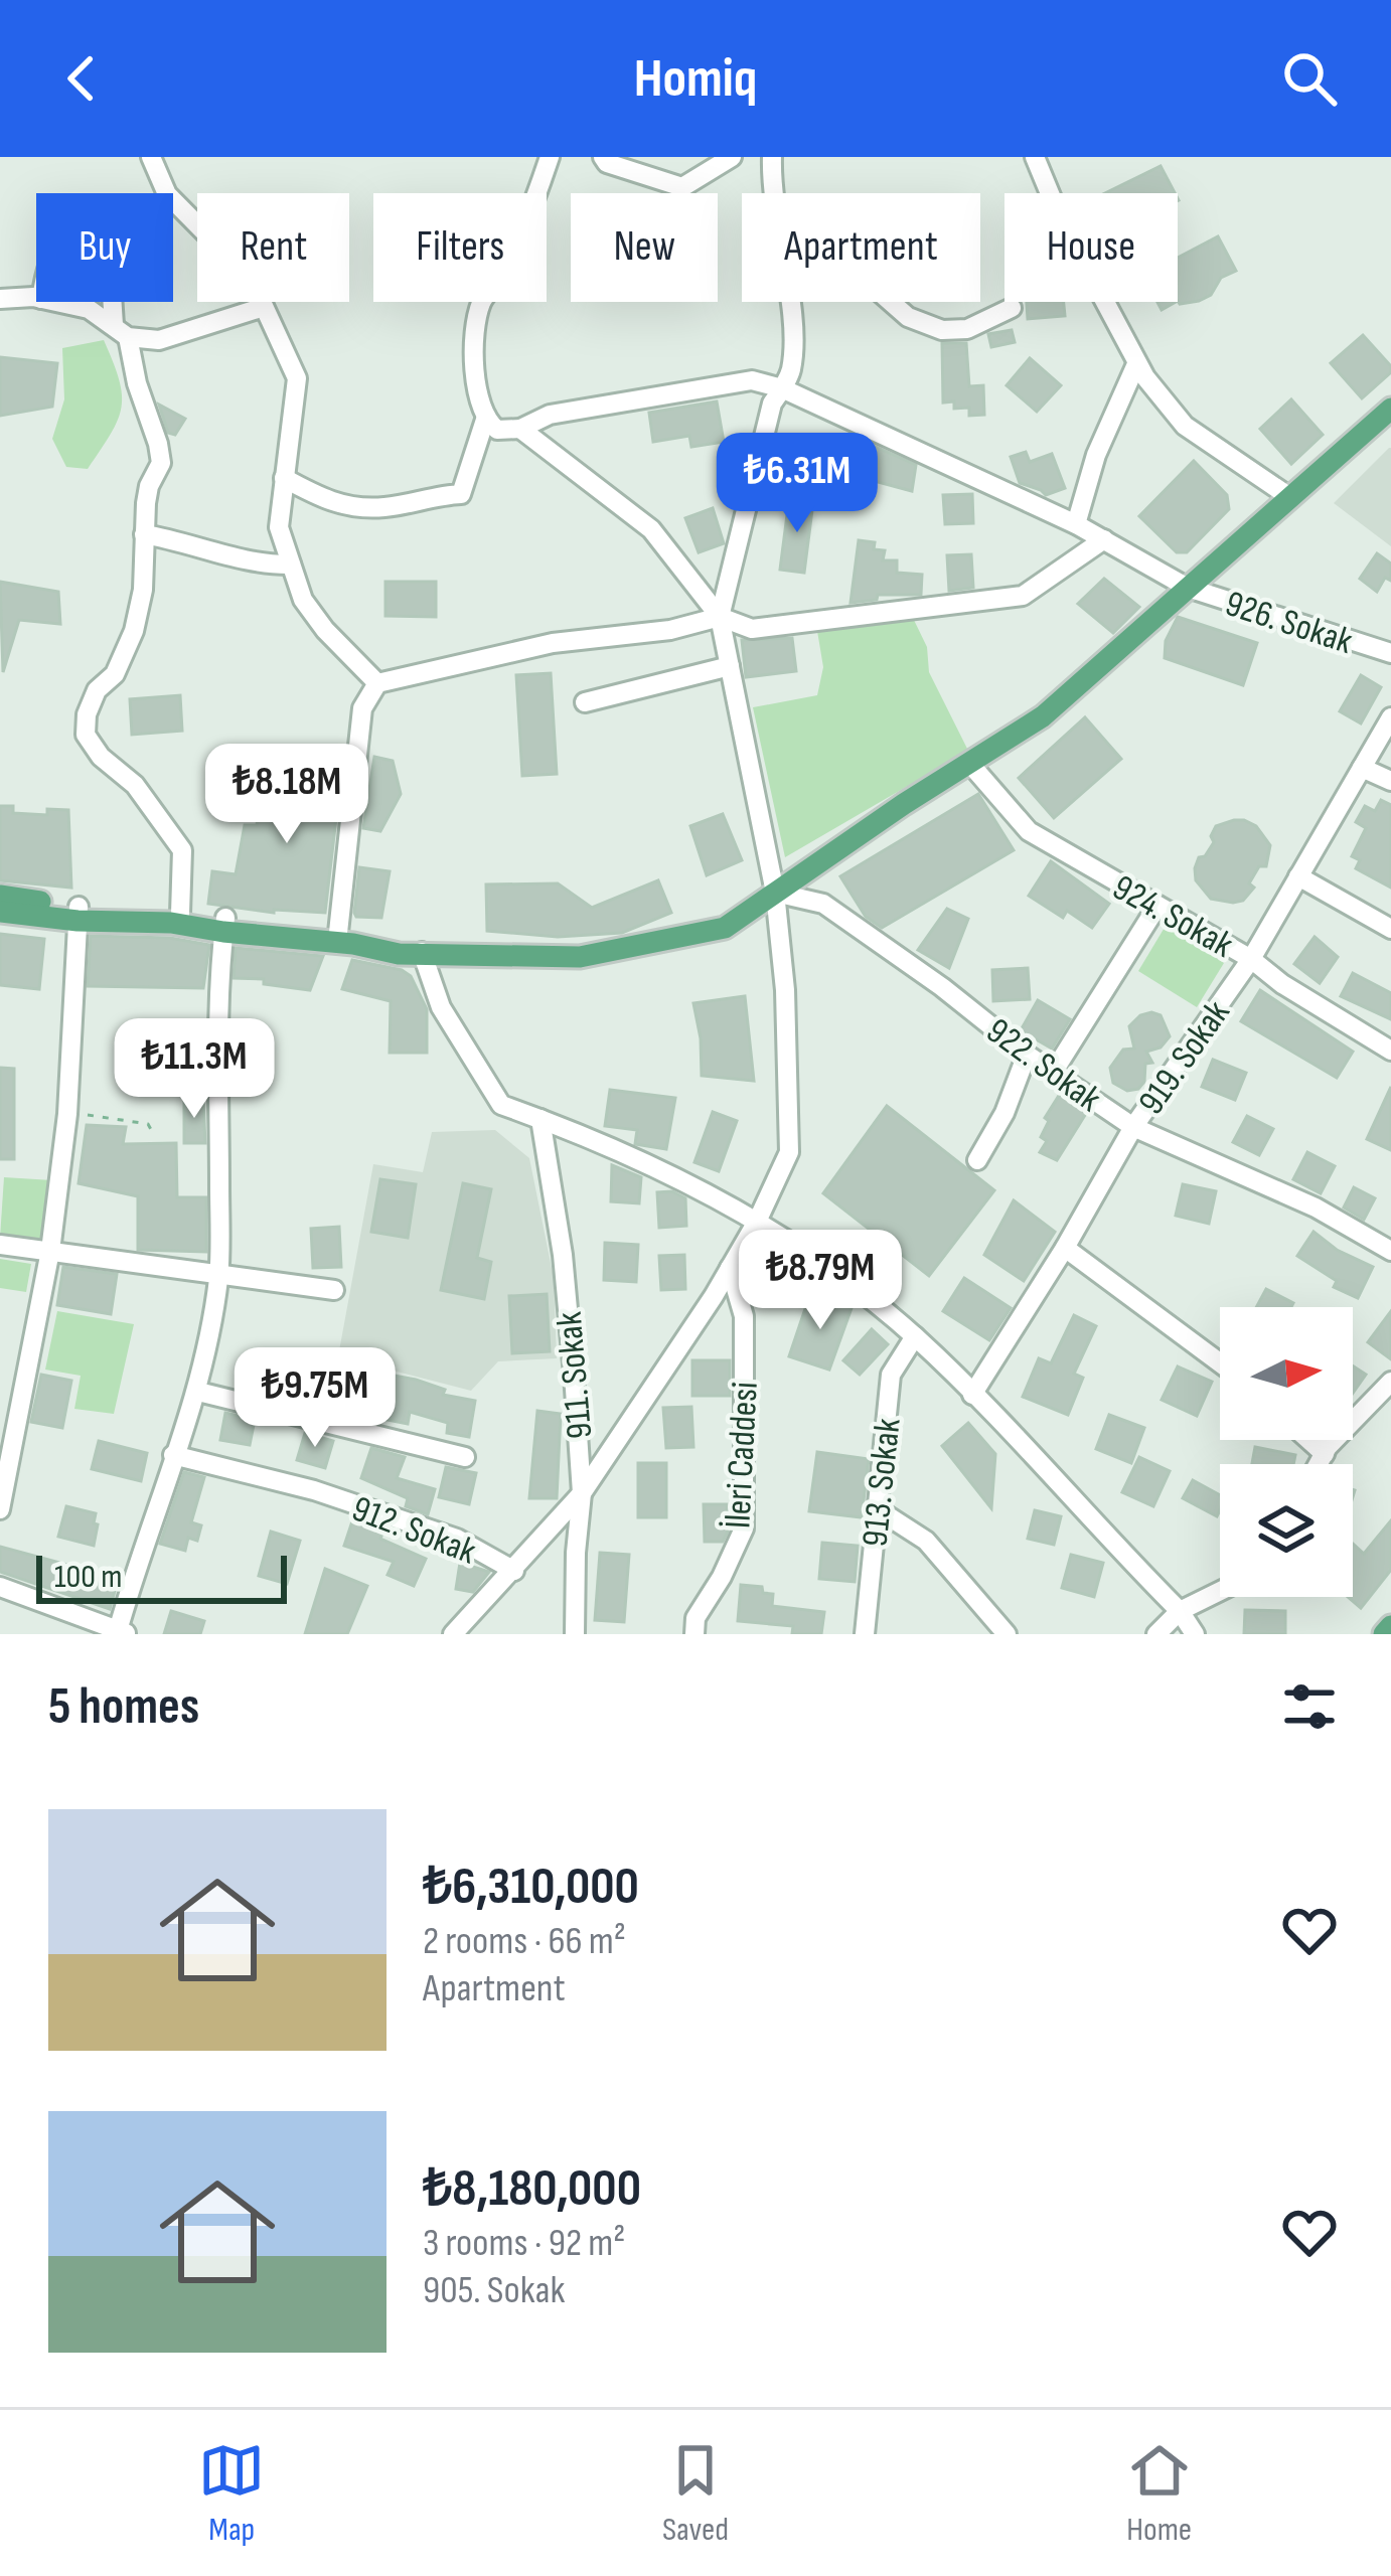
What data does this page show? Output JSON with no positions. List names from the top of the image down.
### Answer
{
  "streets": {
    "street": [
      "926. Sokak",
      "924. Sokak",
      "919. Sokak",
      "922. Sokak",
      "911. Sokak",
      "İleri Caddesi",
      "913. Sokak",
      "912. Sokak"
    ]
  },
  "crossings": [
    ["924. Sokak", "919. Sokak"],
    ["919. Sokak", "922. Sokak"]
  ],
  "scale_bar": "100 m",
  "north": "right",
  "page": {
    "header": "Homiq",
    "chip": [
      "Buy",
      "Rent",
      "Filters",
      "New",
      "Apartment",
      "House"
    ],
    "price": [
      "₺6.31M",
      "₺8.18M",
      "₺11.3M",
      "₺8.79M",
      "₺9.75M"
    ],
    "scale": "100 m",
    "heading": "5 homes",
    "list": [
      {
        "name": "₺6,310,000",
        "note": "2 rooms · 66 m² · Apartment"
      },
      {
        "name": "₺8,180,000",
        "note": "3 rooms · 92 m² · 905. Sokak"
      }
    ],
    "tabs": ["Map", "Saved", "Home"]
  }
}
